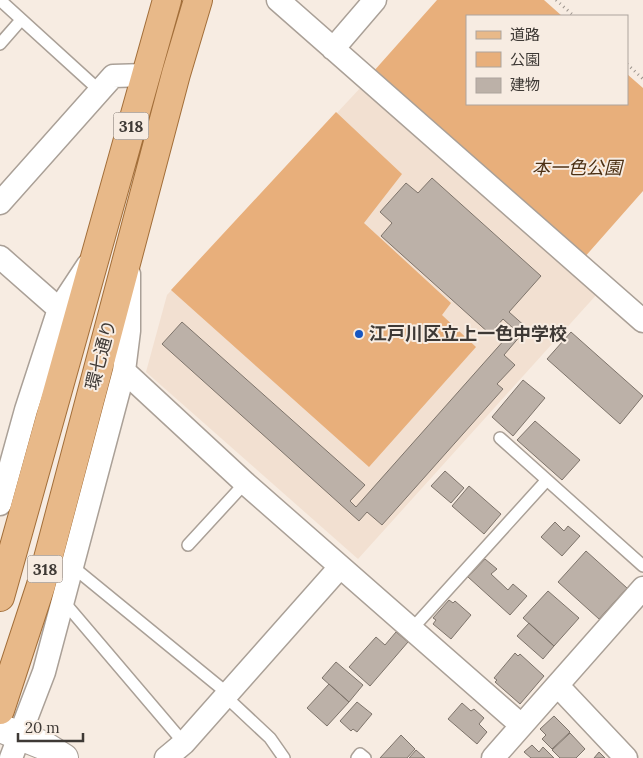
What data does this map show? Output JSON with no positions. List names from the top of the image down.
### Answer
{
  "streets": {
    "main road": ["318", "環七通り"]
  },
  "parks": ["本一色公園"],
  "places": ["江戸川区立上一色中学校"],
  "legend": ["道路", "公園", "建物"],
  "scale_bar": "20 m"
}
